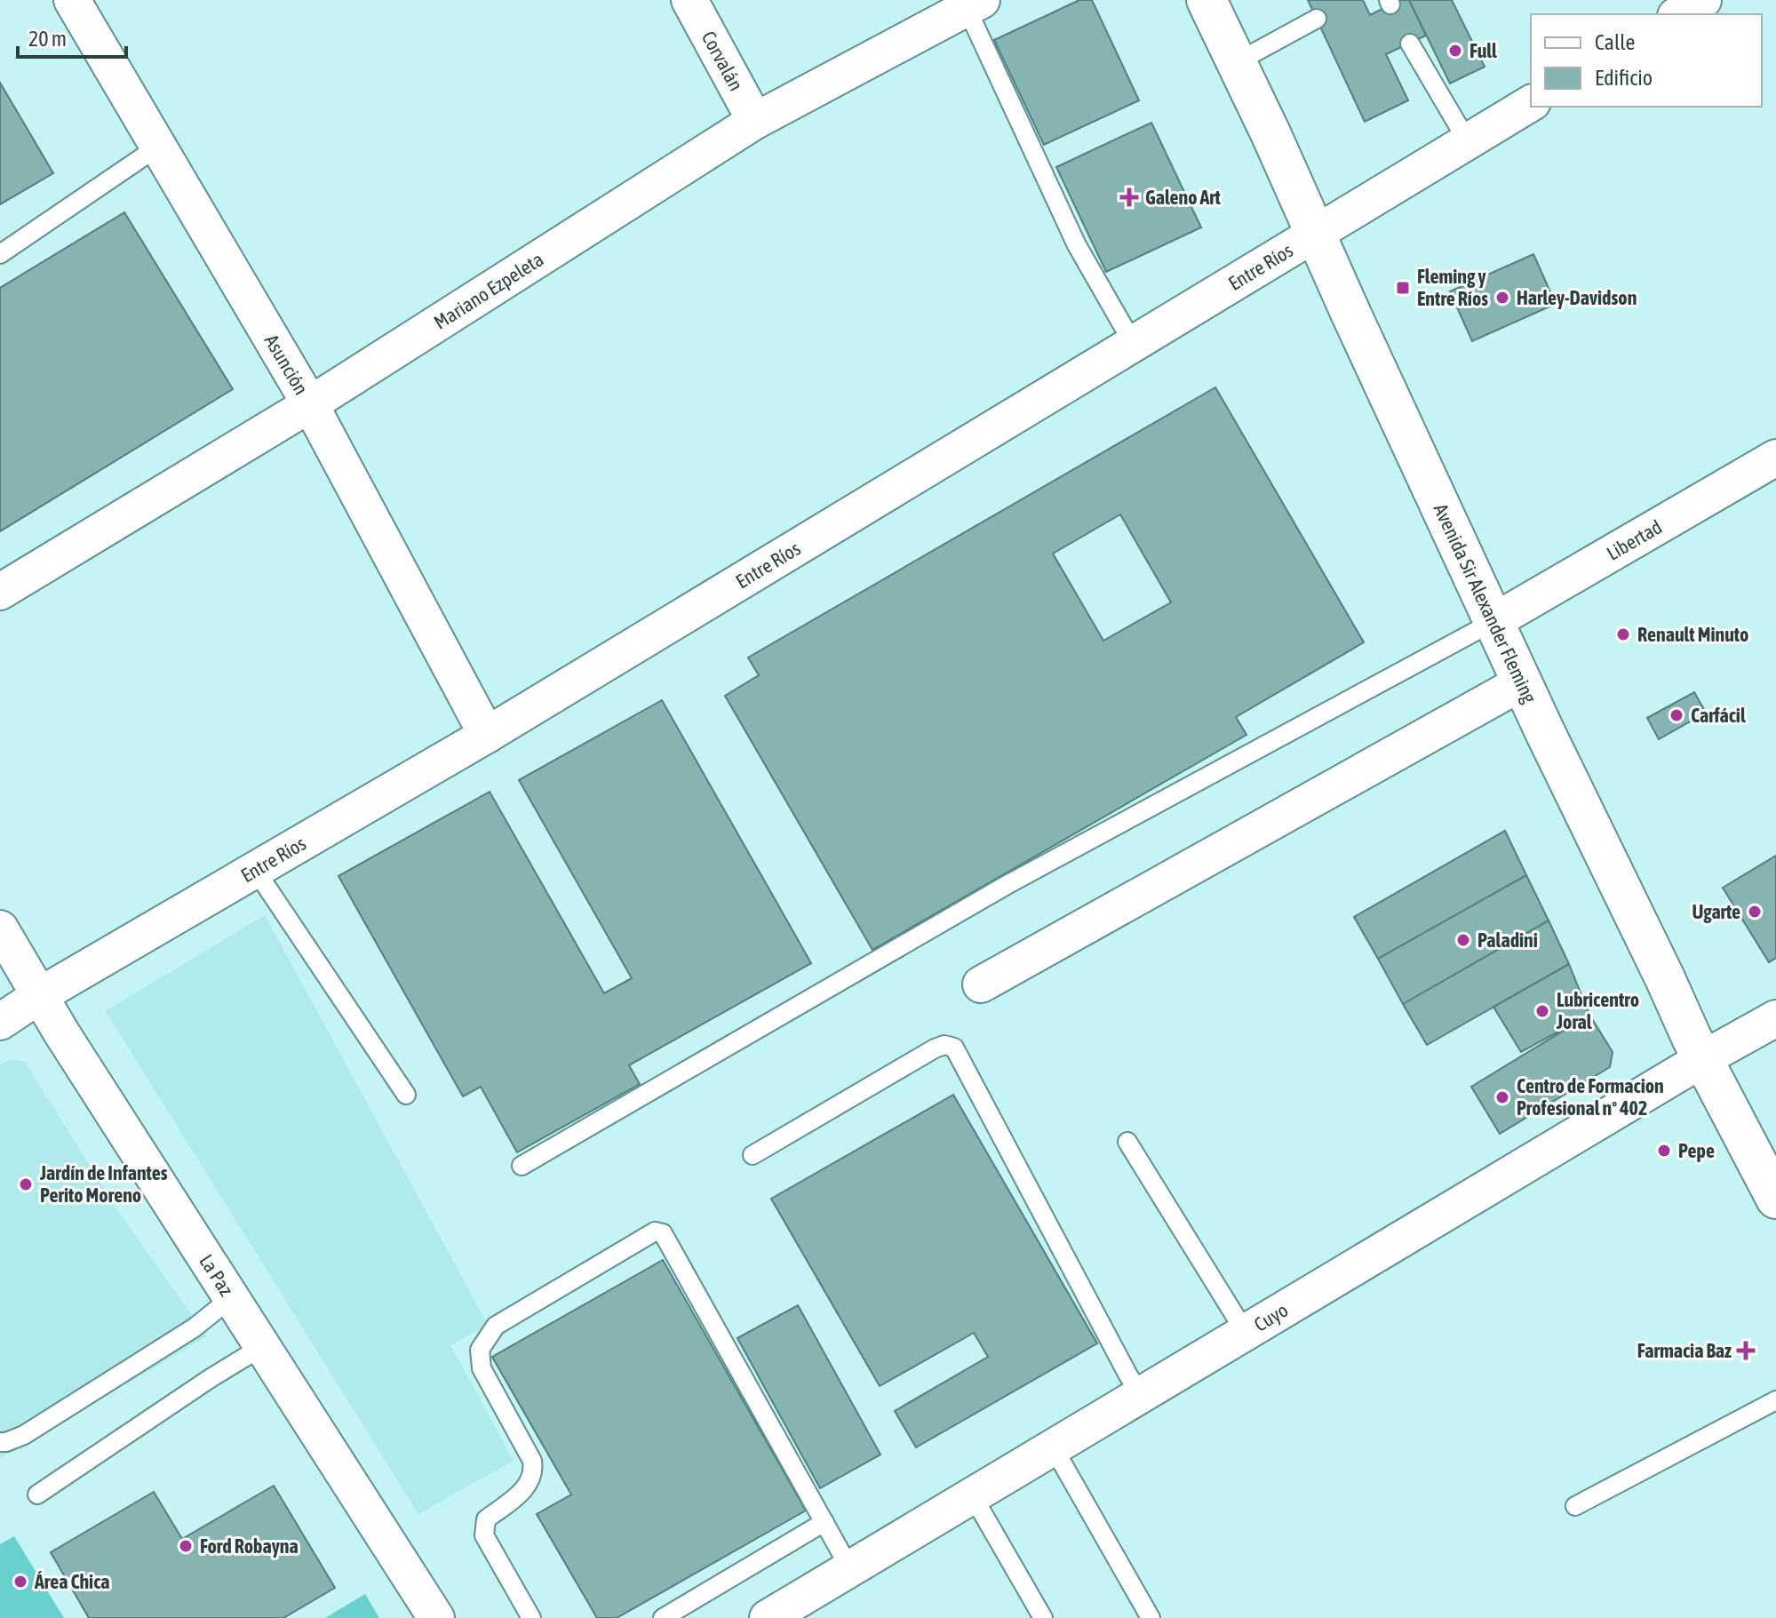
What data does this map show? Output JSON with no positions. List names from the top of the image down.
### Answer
{
  "streets": {
    "main road": ["Avenida Sir Alexander Fleming"],
    "street": [
      "Corvalán",
      "Entre Ríos",
      "Mariano Ezpeleta",
      "Asunción",
      "Libertad",
      "La Paz",
      "Cuyo"
    ]
  },
  "crossings": [
    ["Corvalán", "Mariano Ezpeleta"],
    ["Entre Ríos", "Asunción"],
    ["Entre Ríos", "Avenida Sir Alexander Fleming"],
    ["Entre Ríos", "La Paz"],
    ["Mariano Ezpeleta", "Asunción"],
    ["Libertad", "Avenida Sir Alexander Fleming"],
    ["Avenida Sir Alexander Fleming", "Cuyo"]
  ],
  "places": {
    "other": [
      "Full",
      "Harley-Davidson",
      "Renault Minuto",
      "Carfácil",
      "Ugarte",
      "Paladini",
      "Lubricentro Joral",
      "Centro de Formacion Profesional nº 402",
      "Pepe",
      "Jardín de Infantes Perito Moreno",
      "Ford Robayna",
      "Área Chica"
    ],
    "health": ["Galeno Art", "Farmacia Baz"],
    "transit": ["Fleming y Entre Ríos"]
  },
  "legend": ["Calle", "Edificio"],
  "scale_bar": "20 m"
}
